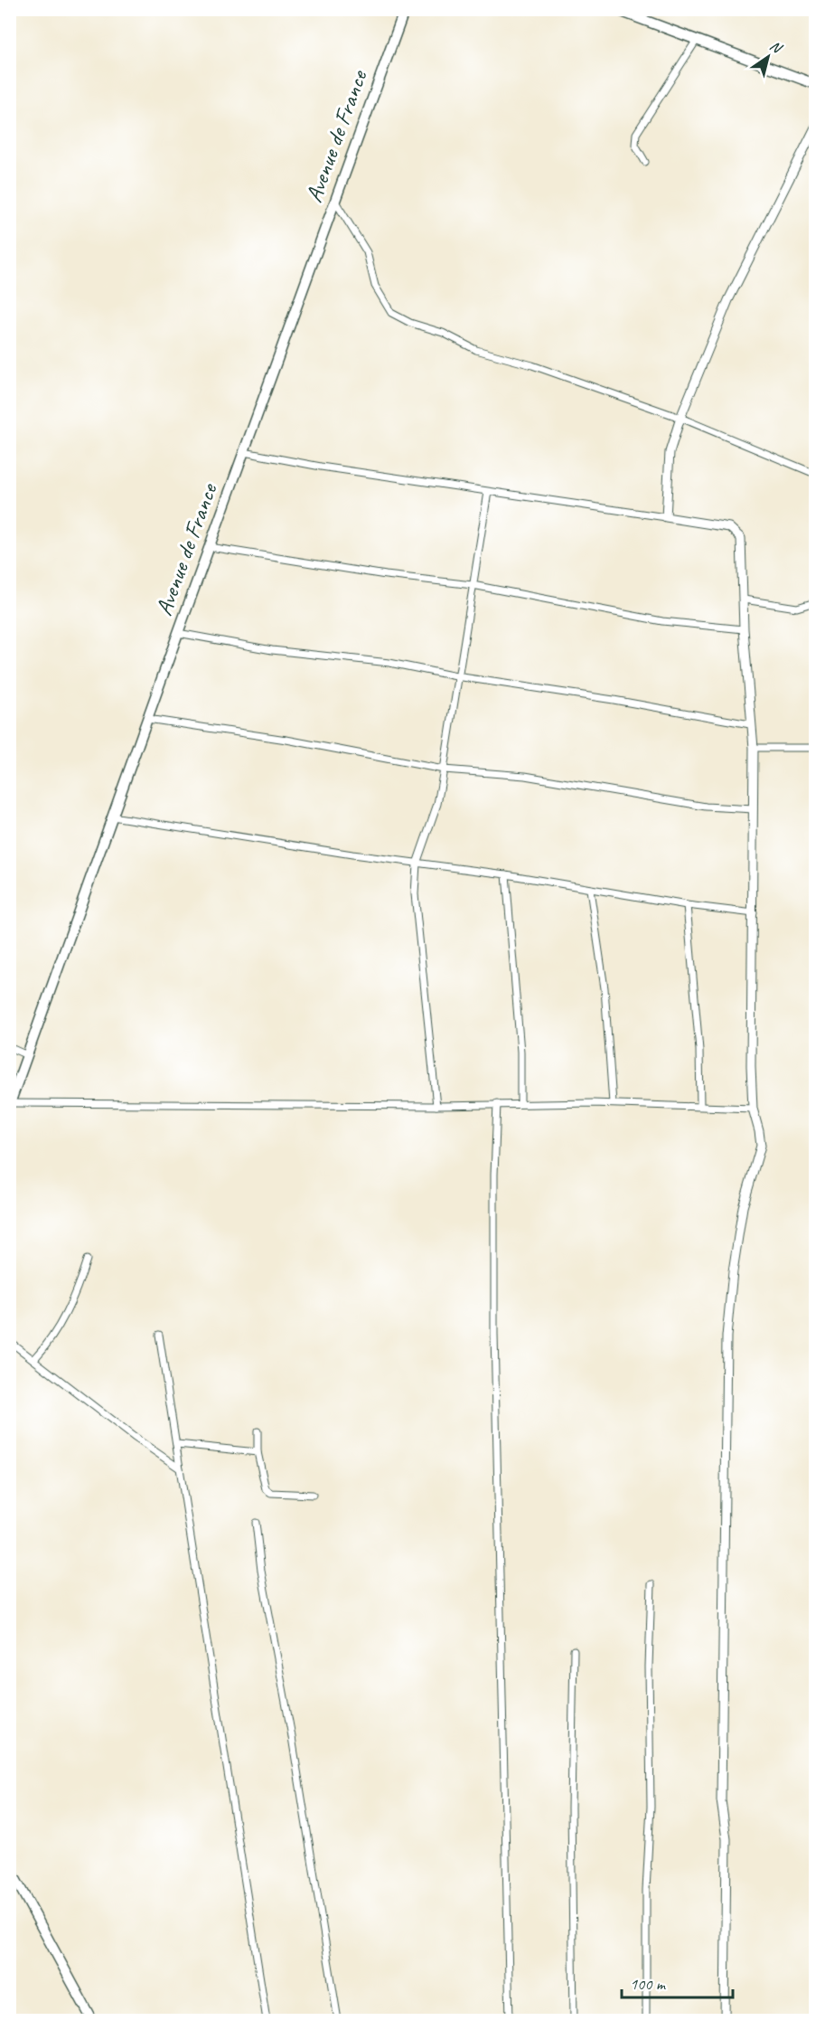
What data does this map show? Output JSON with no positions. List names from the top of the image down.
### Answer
{
  "streets": {
    "main road": ["Avenue de France"]
  },
  "scale_bar": "100 m",
  "north": "top right"
}
